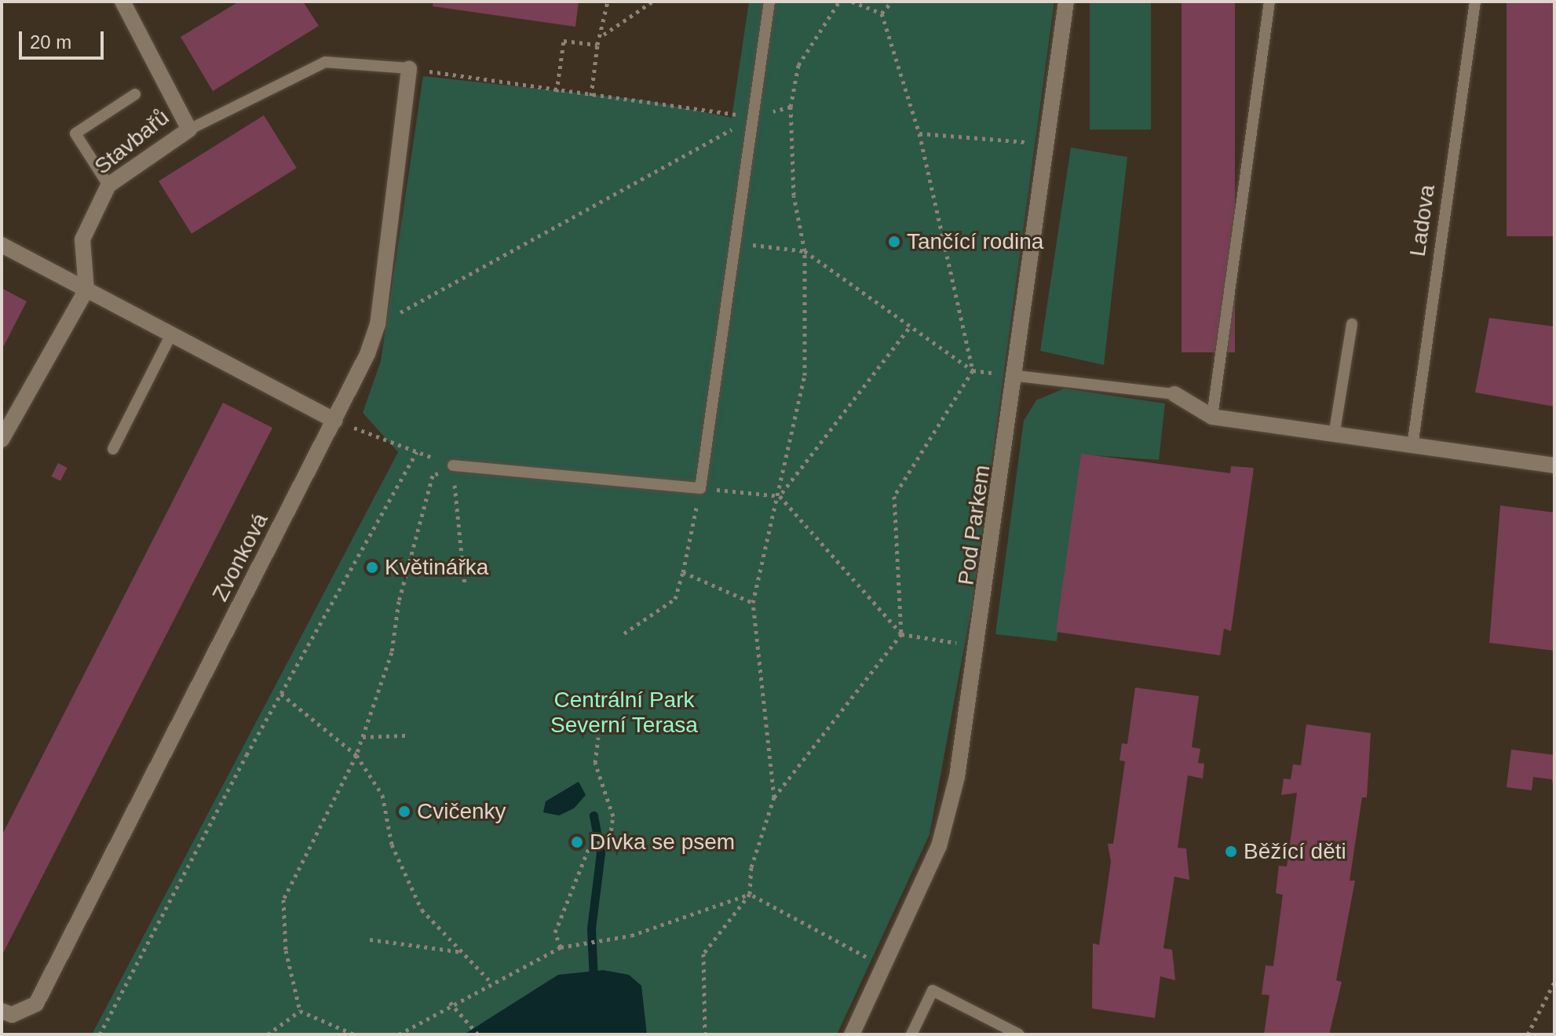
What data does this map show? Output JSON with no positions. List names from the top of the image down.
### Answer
{
  "streets": {
    "street": ["Stavbařů", "Pod Parkem", "Zvonková"],
    "lane": ["Ladova"]
  },
  "parks": ["Centrální Park Severní Terasa"],
  "places": [
    "Tančící rodina",
    "Květinářka",
    "Cvičenky",
    "Dívka se psem",
    "Běžící děti"
  ],
  "scale_bar": "20 m"
}
